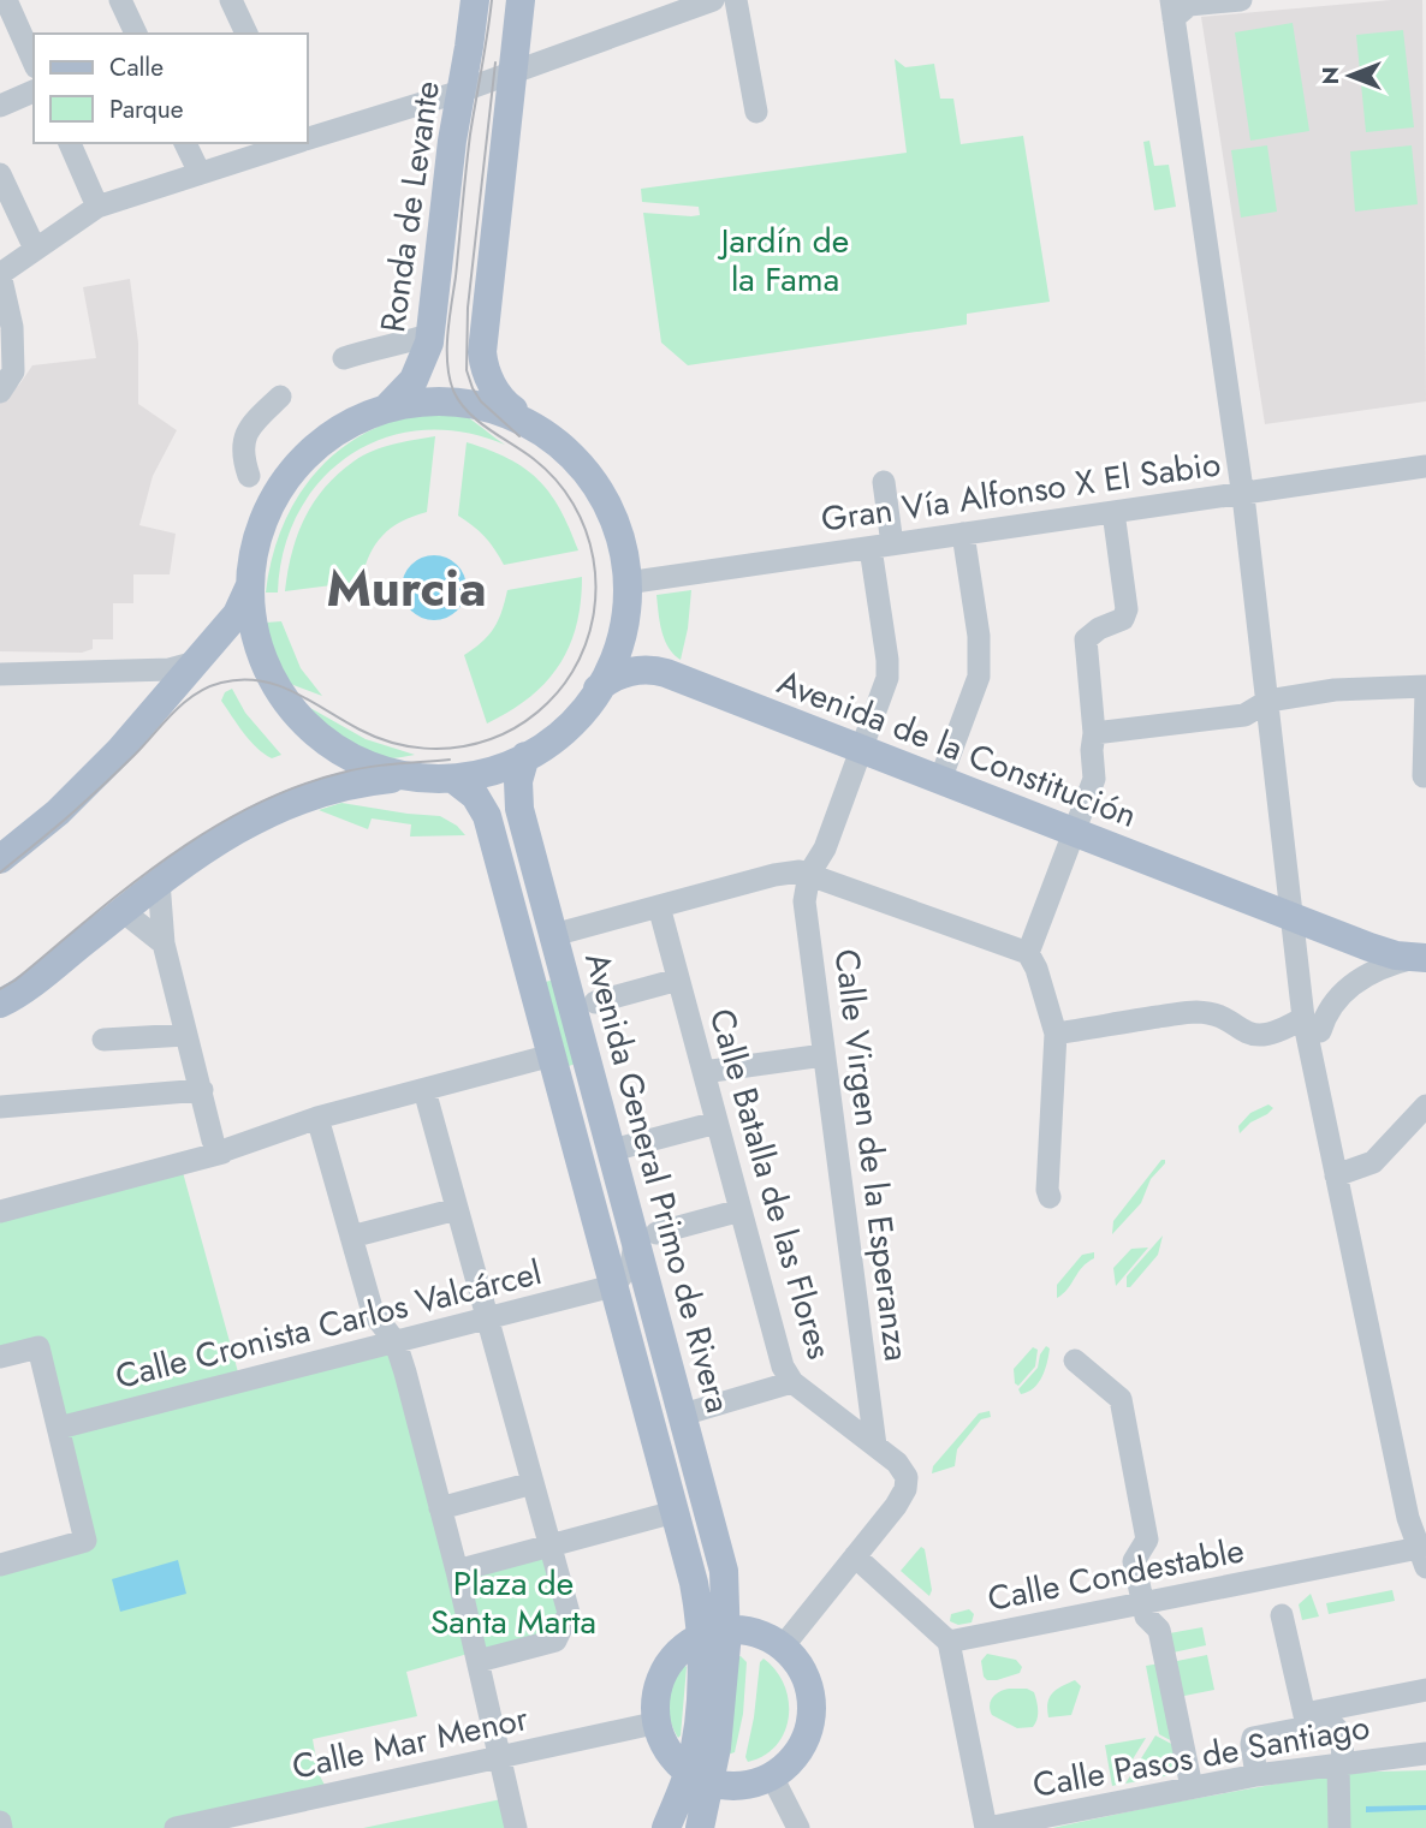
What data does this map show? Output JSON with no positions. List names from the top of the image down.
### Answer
{
  "streets": {
    "main road": ["Ronda de Levante", "Avenida de la Constitución", "Avenida General Primo de Rivera"],
    "street": [
      "Gran Vía Alfonso X El Sabio",
      "Calle Virgen de la Esperanza",
      "Calle Batalla de las Flores",
      "Calle Cronista Carlos Valcárcel",
      "Calle Condestable",
      "Calle Mar Menor",
      "Calle Pasos de Santiago"
    ]
  },
  "crossings": [
    ["Calle Virgen de la Esperanza", "Calle Batalla de las Flores"],
    ["Avenida General Primo de Rivera", "Calle Cronista Carlos Valcárcel"],
    ["Calle Batalla de las Flores", "Calle Condestable"]
  ],
  "districts": ["Murcia"],
  "parks": ["Jardín de la Fama", "Plaza de Santa Marta"],
  "legend": ["Calle", "Parque"],
  "north": "left"
}
